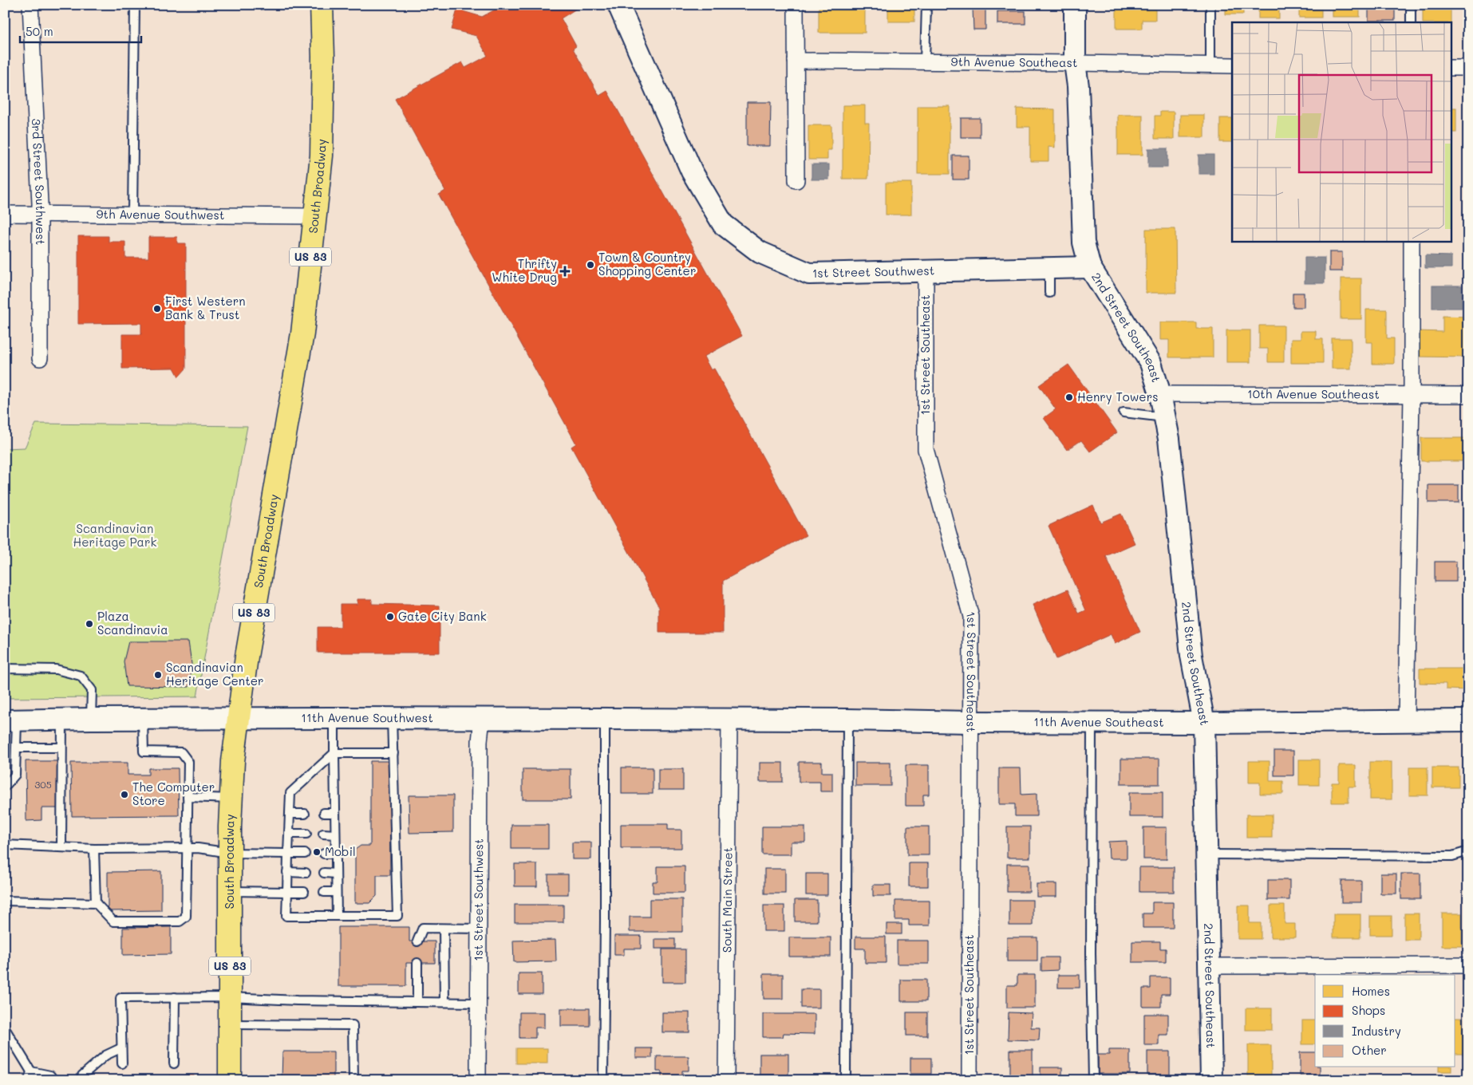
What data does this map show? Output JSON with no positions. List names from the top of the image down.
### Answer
{
  "streets": {
    "main road": ["South Broadway", "US 83"],
    "street": [
      "9th Avenue Southeast",
      "3rd Street Southwest",
      "9th Avenue Southwest",
      "1st Street Southwest",
      "2nd Street Southeast",
      "1st Street Southeast",
      "10th Avenue Southeast",
      "11th Avenue Southwest",
      "11th Avenue Southeast",
      "South Main Street"
    ]
  },
  "crossings": [
    ["3rd Street Southwest", "9th Avenue Southwest"],
    ["South Broadway", "9th Avenue Southwest"],
    ["South Broadway", "11th Avenue Southwest"],
    ["1st Street Southwest", "2nd Street Southeast"],
    ["1st Street Southwest", "1st Street Southeast"],
    ["1st Street Southwest", "11th Avenue Southwest"],
    ["2nd Street Southeast", "10th Avenue Southeast"],
    ["2nd Street Southeast", "11th Avenue Southeast"],
    ["1st Street Southeast", "11th Avenue Southeast"],
    ["11th Avenue Southwest", "11th Avenue Southeast"],
    ["11th Avenue Southwest", "South Main Street"],
    ["11th Avenue Southeast", "South Main Street"]
  ],
  "parks": ["Scandinavian Heritage Park"],
  "places": {
    "other": [
      "Town & Country Shopping Center",
      "First Western Bank & Trust",
      "Henry Towers",
      "Gate City Bank",
      "Plaza Scandinavia",
      "Scandinavian Heritage Center",
      "The Computer Store",
      "Mobil"
    ],
    "health": ["Thrifty White Drug"]
  },
  "house_numbers": ["305"],
  "legend": [
    "Homes",
    "Shops",
    "Industry",
    "Other"
  ],
  "scale_bar": "50 m"
}
